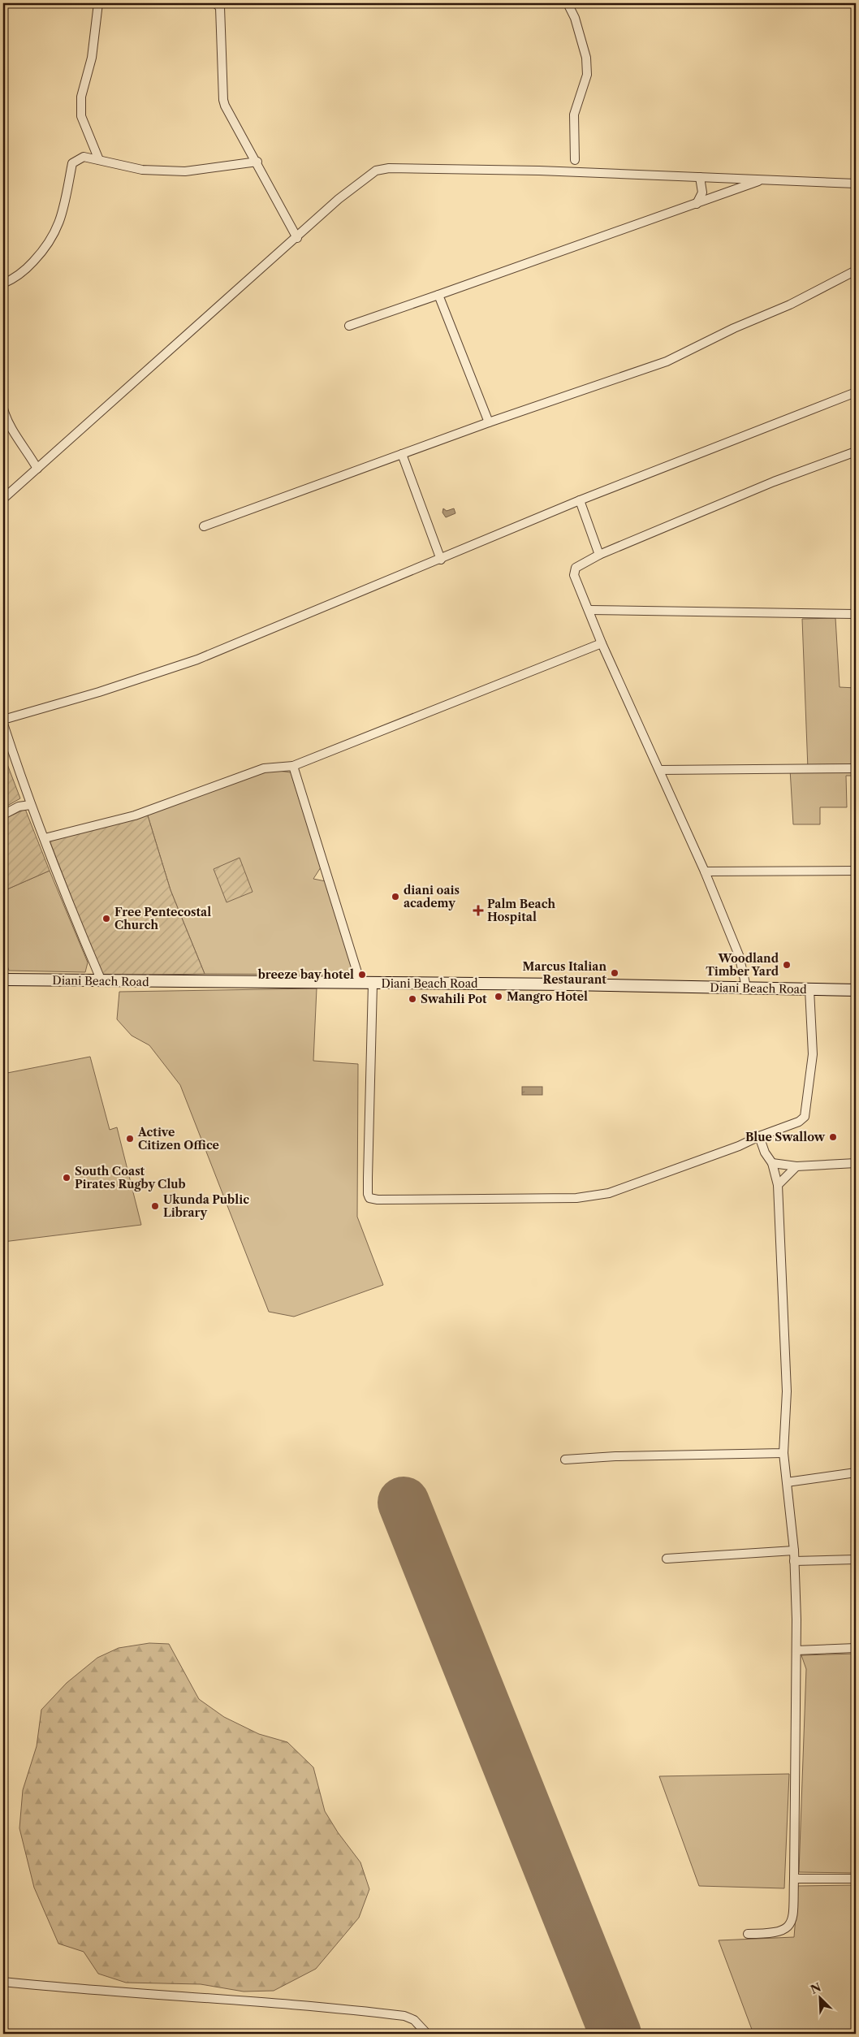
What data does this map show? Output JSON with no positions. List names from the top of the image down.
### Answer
{
  "streets": {
    "main road": ["Diani Beach Road"]
  },
  "places": {
    "other": [
      "diani oais academy",
      "Free Pentecostal Church",
      "Woodland Timber Yard",
      "Marcus Italian Restaurant",
      "breeze bay hotel",
      "Mangro Hotel",
      "Swahili Pot",
      "Blue Swallow",
      "Active Citizen Office",
      "South Coast Pirates Rugby Club",
      "Ukunda Public Library"
    ],
    "health": ["Palm Beach Hospital"]
  },
  "north": "top left"
}
